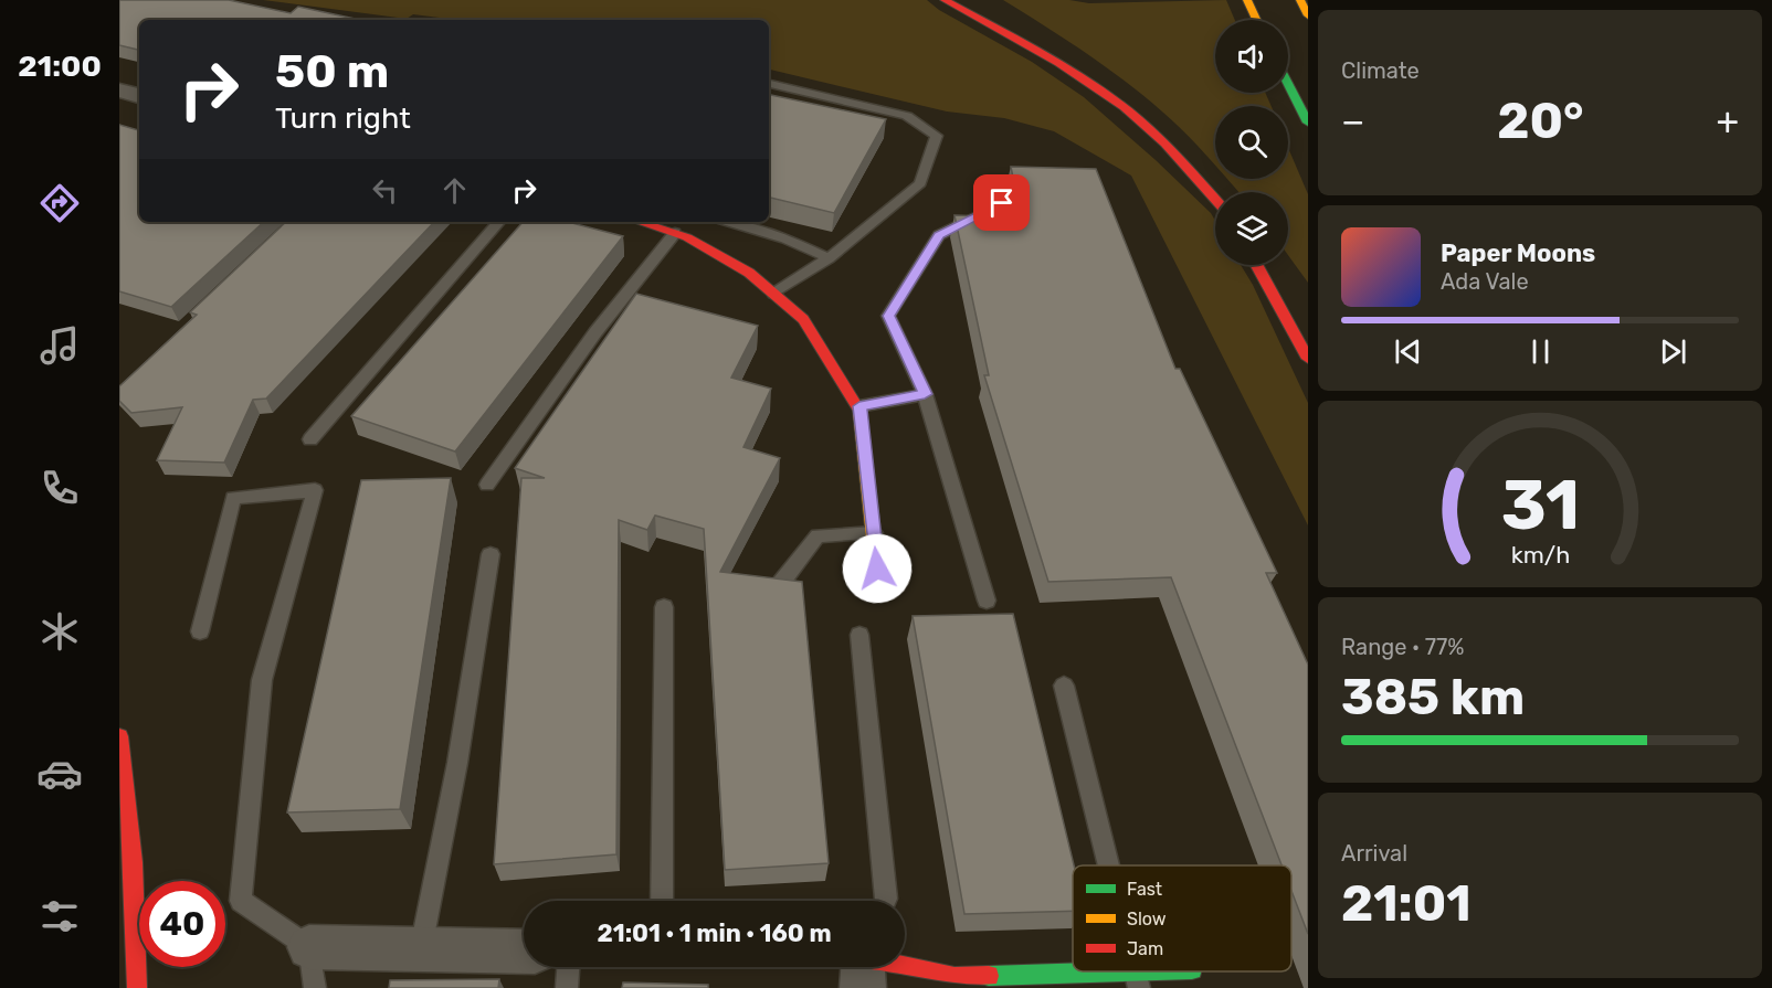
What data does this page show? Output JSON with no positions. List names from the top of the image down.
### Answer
{
  "legend": ["Fast", "Slow", "Jam"],
  "page": {
    "tabs": "21:00",
    "tile": [
      "Climate",
      ["Range · 77%", "385 km"],
      ["Arrival", "21:01"]
    ],
    "turn": ["50 m", "Turn right"],
    "heat": ["−", "20°", "+"],
    "song": ["Paper Moons", "Ada Vale"],
    "limit": "40",
    "trip": "21:01 · 1 min · 160 m",
    "gauge": ["31", "km/h"]
  }
}
